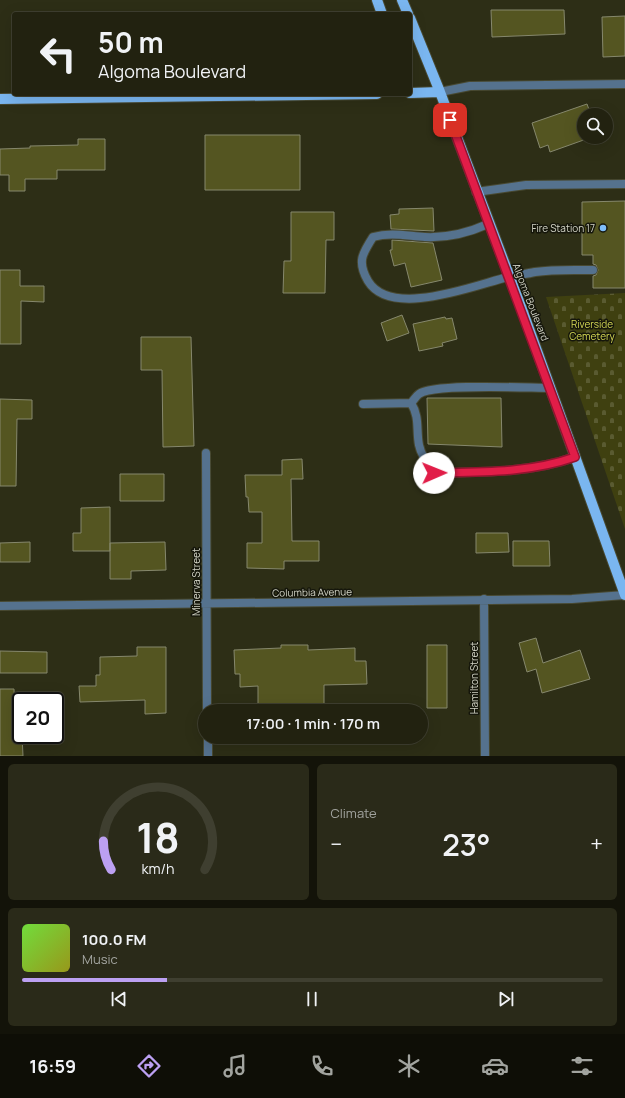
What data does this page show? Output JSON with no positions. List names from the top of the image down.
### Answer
{
  "streets": {
    "main road": ["Algoma Boulevard"],
    "street": ["Minerva Street", "Columbia Avenue", "Hamilton Street"]
  },
  "crossings": [
    ["Algoma Boulevard", "Columbia Avenue"],
    ["Minerva Street", "Columbia Avenue"],
    ["Columbia Avenue", "Hamilton Street"]
  ],
  "parks": ["Riverside Cemetery"],
  "places": ["Fire Station 17"],
  "page": {
    "turn": ["50 m", "Algoma Boulevard"],
    "limit": "20",
    "trip": "17:00 · 1 min · 170 m",
    "tile": "Climate",
    "heat": ["−", "23°", "+"],
    "song": ["100.0 FM", "Music"],
    "tabs": "16:59",
    "gauge": ["18", "km/h"]
  }
}
